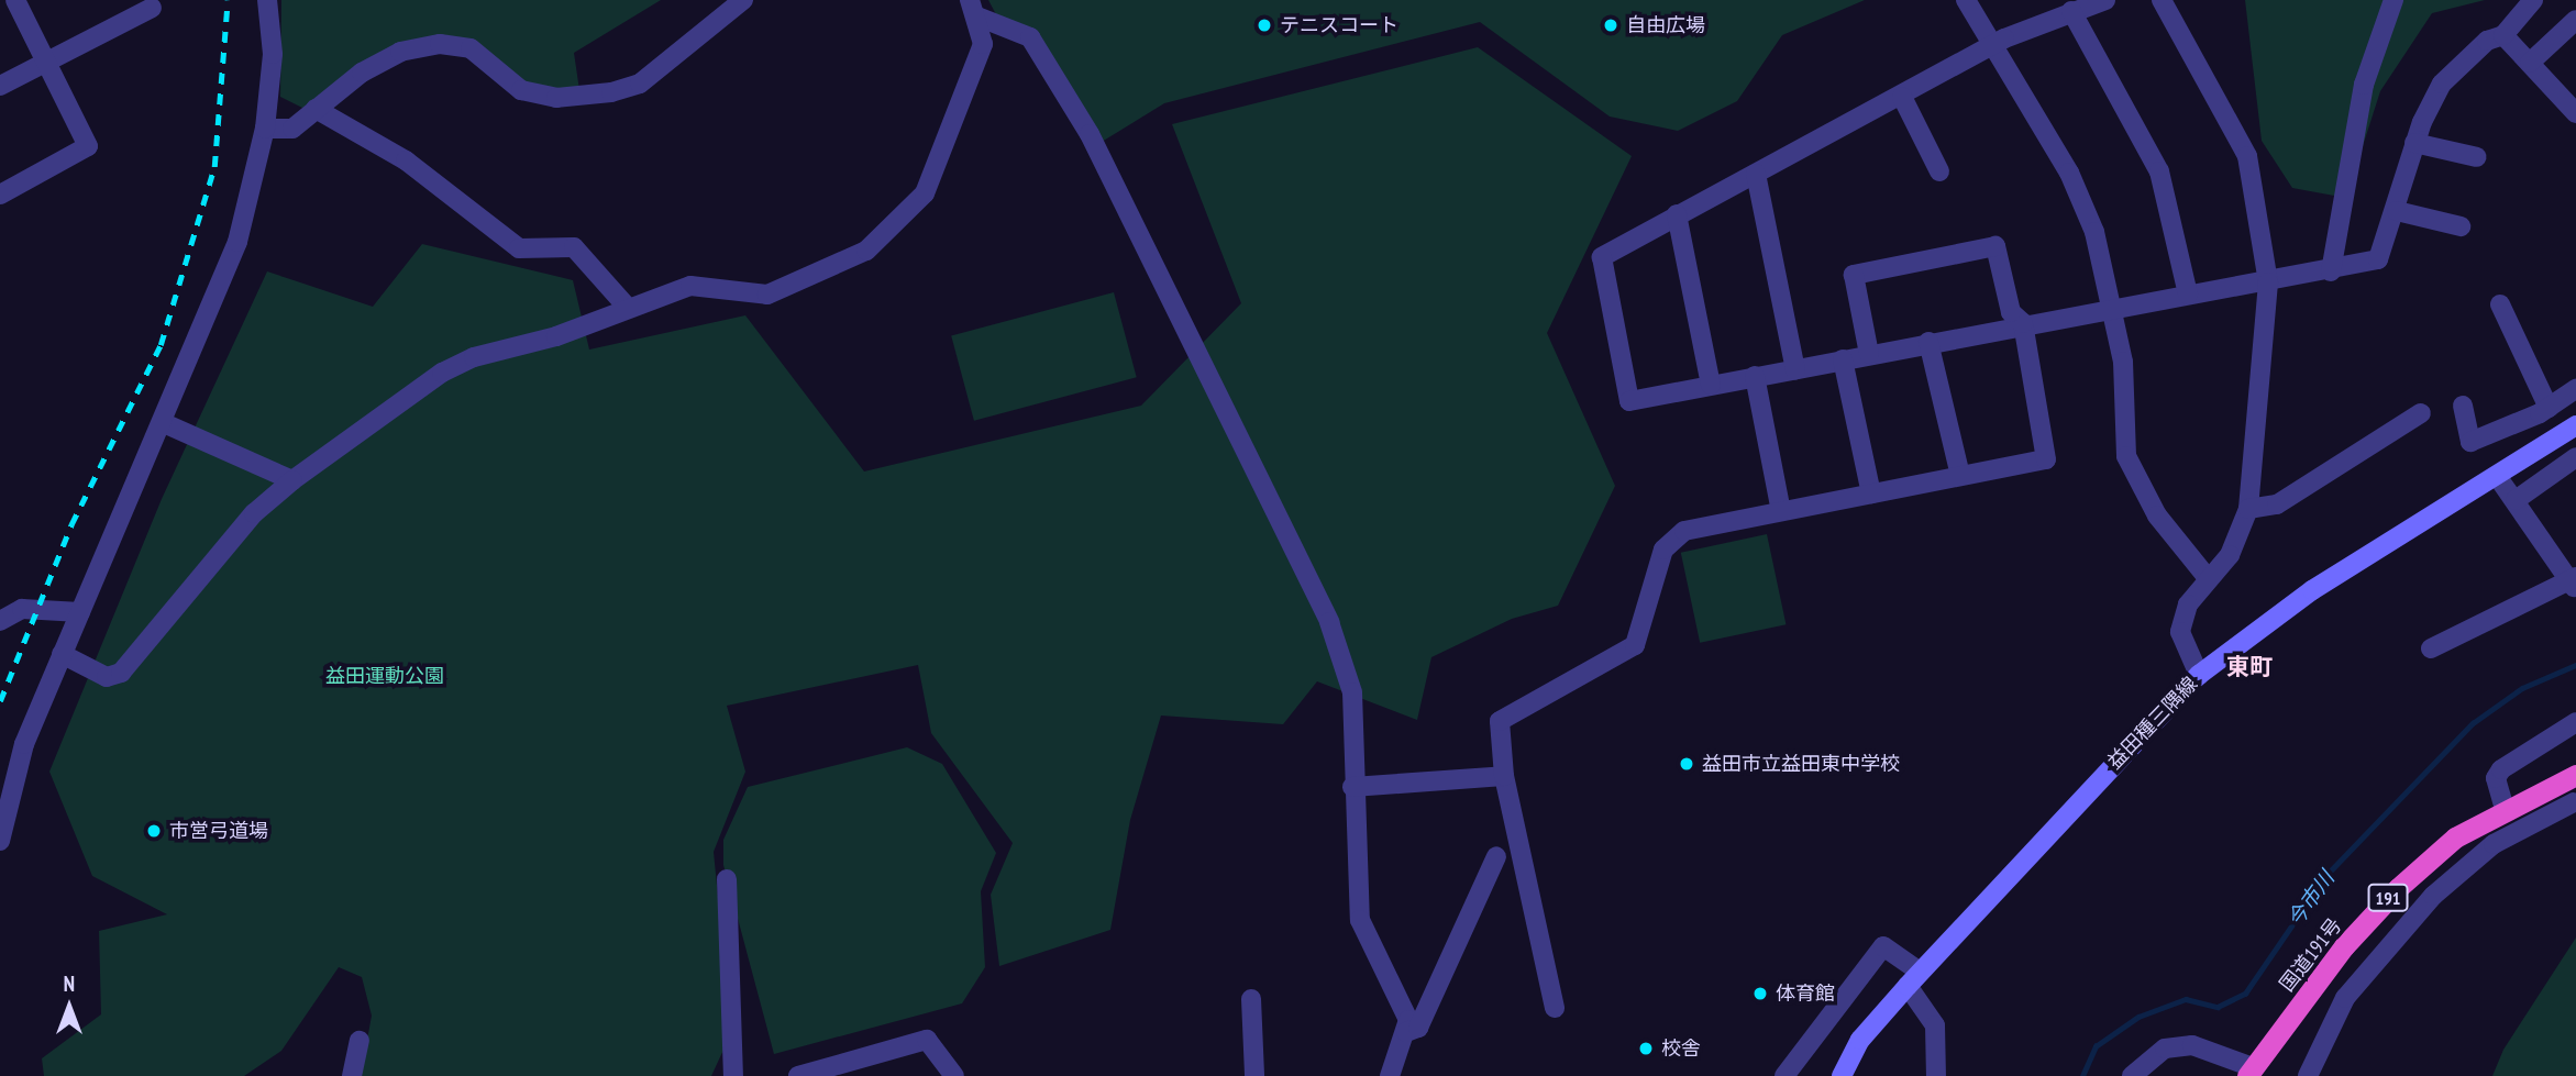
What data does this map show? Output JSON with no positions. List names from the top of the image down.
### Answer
{
  "streets": {
    "highway": ["191", "国道191号"],
    "main road": ["益田種三隅線"]
  },
  "districts": ["東町"],
  "water": ["今市川"],
  "parks": ["益田運動公園"],
  "places": [
    "テニスコート",
    "自由広場",
    "益田市立益田東中学校",
    "市営弓道場",
    "体育館",
    "校舎"
  ],
  "north": "top"
}
